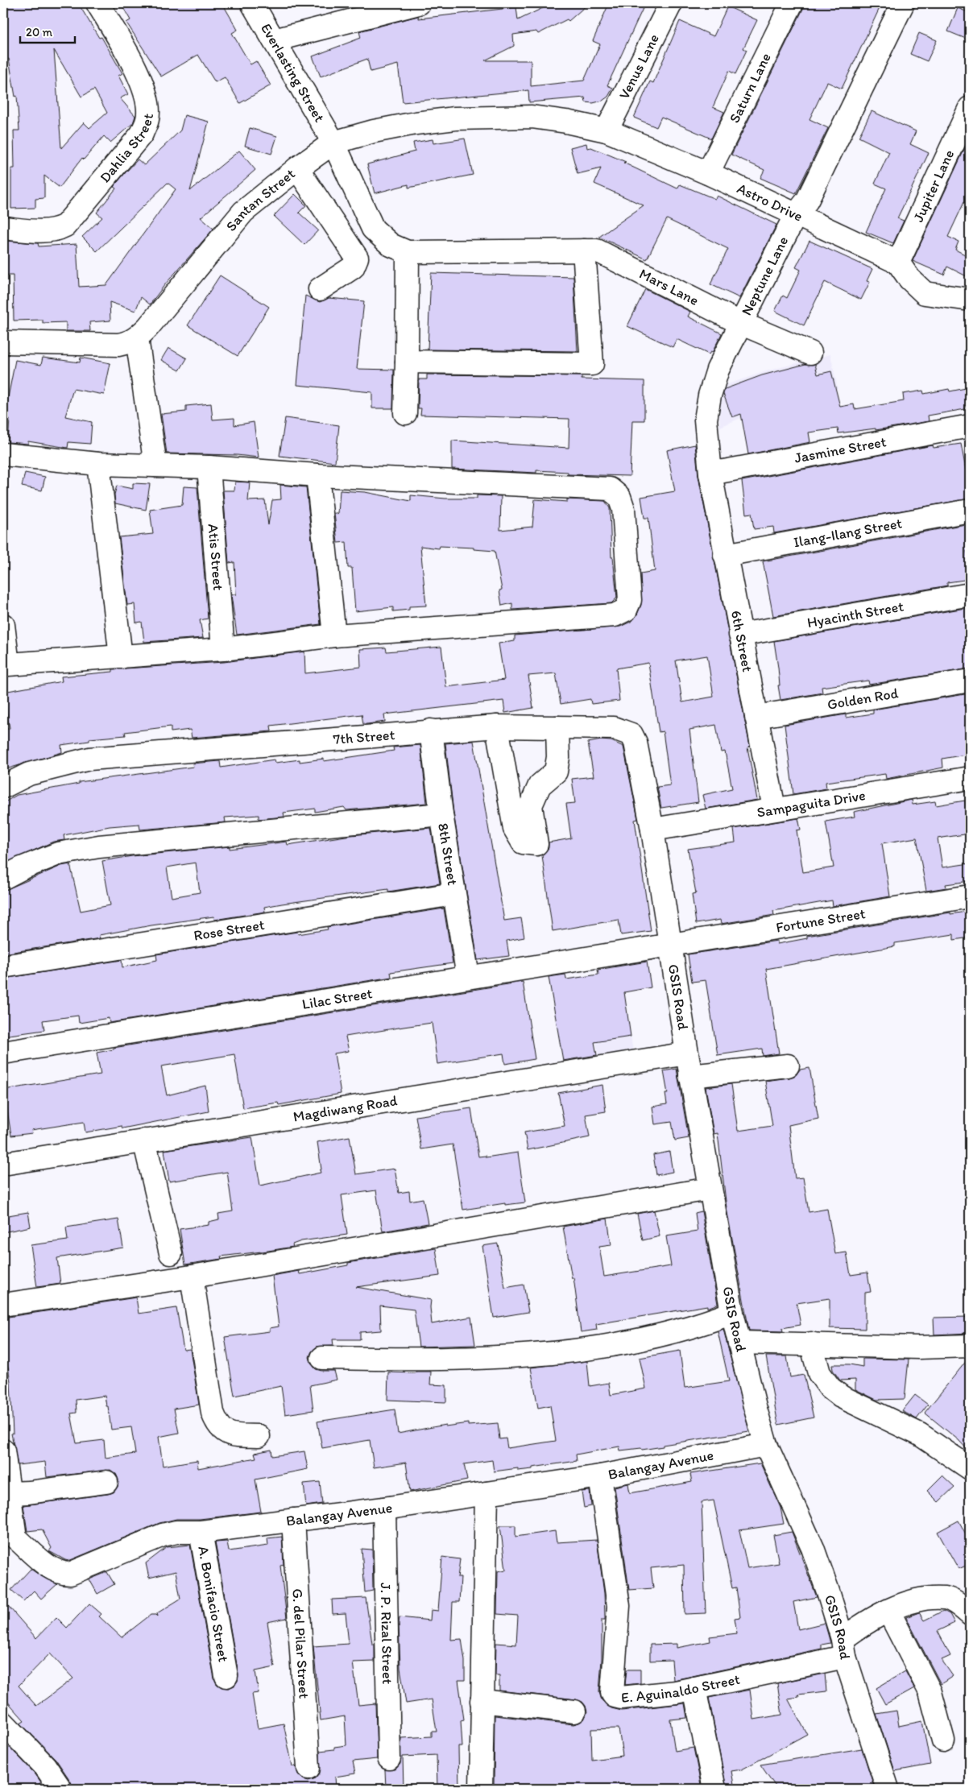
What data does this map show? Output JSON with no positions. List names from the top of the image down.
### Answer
{
  "streets": {
    "street": [
      "Venus Lane",
      "Everlasting Street",
      "Saturn Lane",
      "Dahlia Street",
      "Jupiter Lane",
      "Santan Street",
      "Astro Drive",
      "Neptune Lane",
      "Mars Lane",
      "Jasmine Street",
      "Ilang-Ilang Street",
      "Atis Street",
      "Hyacinth Street",
      "6th Street",
      "Golden Rod",
      "7th Street",
      "Sampaguita Drive",
      "8th Street",
      "Fortune Street",
      "Rose Street",
      "GSIS Road",
      "Lilac Street",
      "Magdiwang Road",
      "Balangay Avenue",
      "A. Bonifacio Street",
      "J. P. Rizal Street",
      "G. del Pilar Street",
      "E. Aguinaldo Street"
    ]
  },
  "crossings": [
    ["Venus Lane", "Astro Drive"],
    ["Everlasting Street", "Santan Street"],
    ["Saturn Lane", "Astro Drive"],
    ["Jupiter Lane", "Astro Drive"],
    ["Santan Street", "Astro Drive"],
    ["Astro Drive", "Neptune Lane"],
    ["Neptune Lane", "Mars Lane"],
    ["Neptune Lane", "Jasmine Street"],
    ["Neptune Lane", "6th Street"],
    ["Jasmine Street", "6th Street"],
    ["Ilang-Ilang Street", "6th Street"],
    ["Hyacinth Street", "6th Street"],
    ["6th Street", "Golden Rod"],
    ["6th Street", "Sampaguita Drive"],
    ["7th Street", "Sampaguita Drive"],
    ["7th Street", "8th Street"],
    ["7th Street", "GSIS Road"],
    ["Sampaguita Drive", "GSIS Road"],
    ["8th Street", "Rose Street"],
    ["8th Street", "Lilac Street"],
    ["Fortune Street", "GSIS Road"],
    ["Fortune Street", "Lilac Street"],
    ["GSIS Road", "Lilac Street"],
    ["GSIS Road", "Magdiwang Road"],
    ["GSIS Road", "Balangay Avenue"],
    ["GSIS Road", "E. Aguinaldo Street"],
    ["Balangay Avenue", "A. Bonifacio Street"],
    ["Balangay Avenue", "J. P. Rizal Street"],
    ["Balangay Avenue", "G. del Pilar Street"],
    ["Balangay Avenue", "E. Aguinaldo Street"]
  ],
  "scale_bar": "20 m"
}
